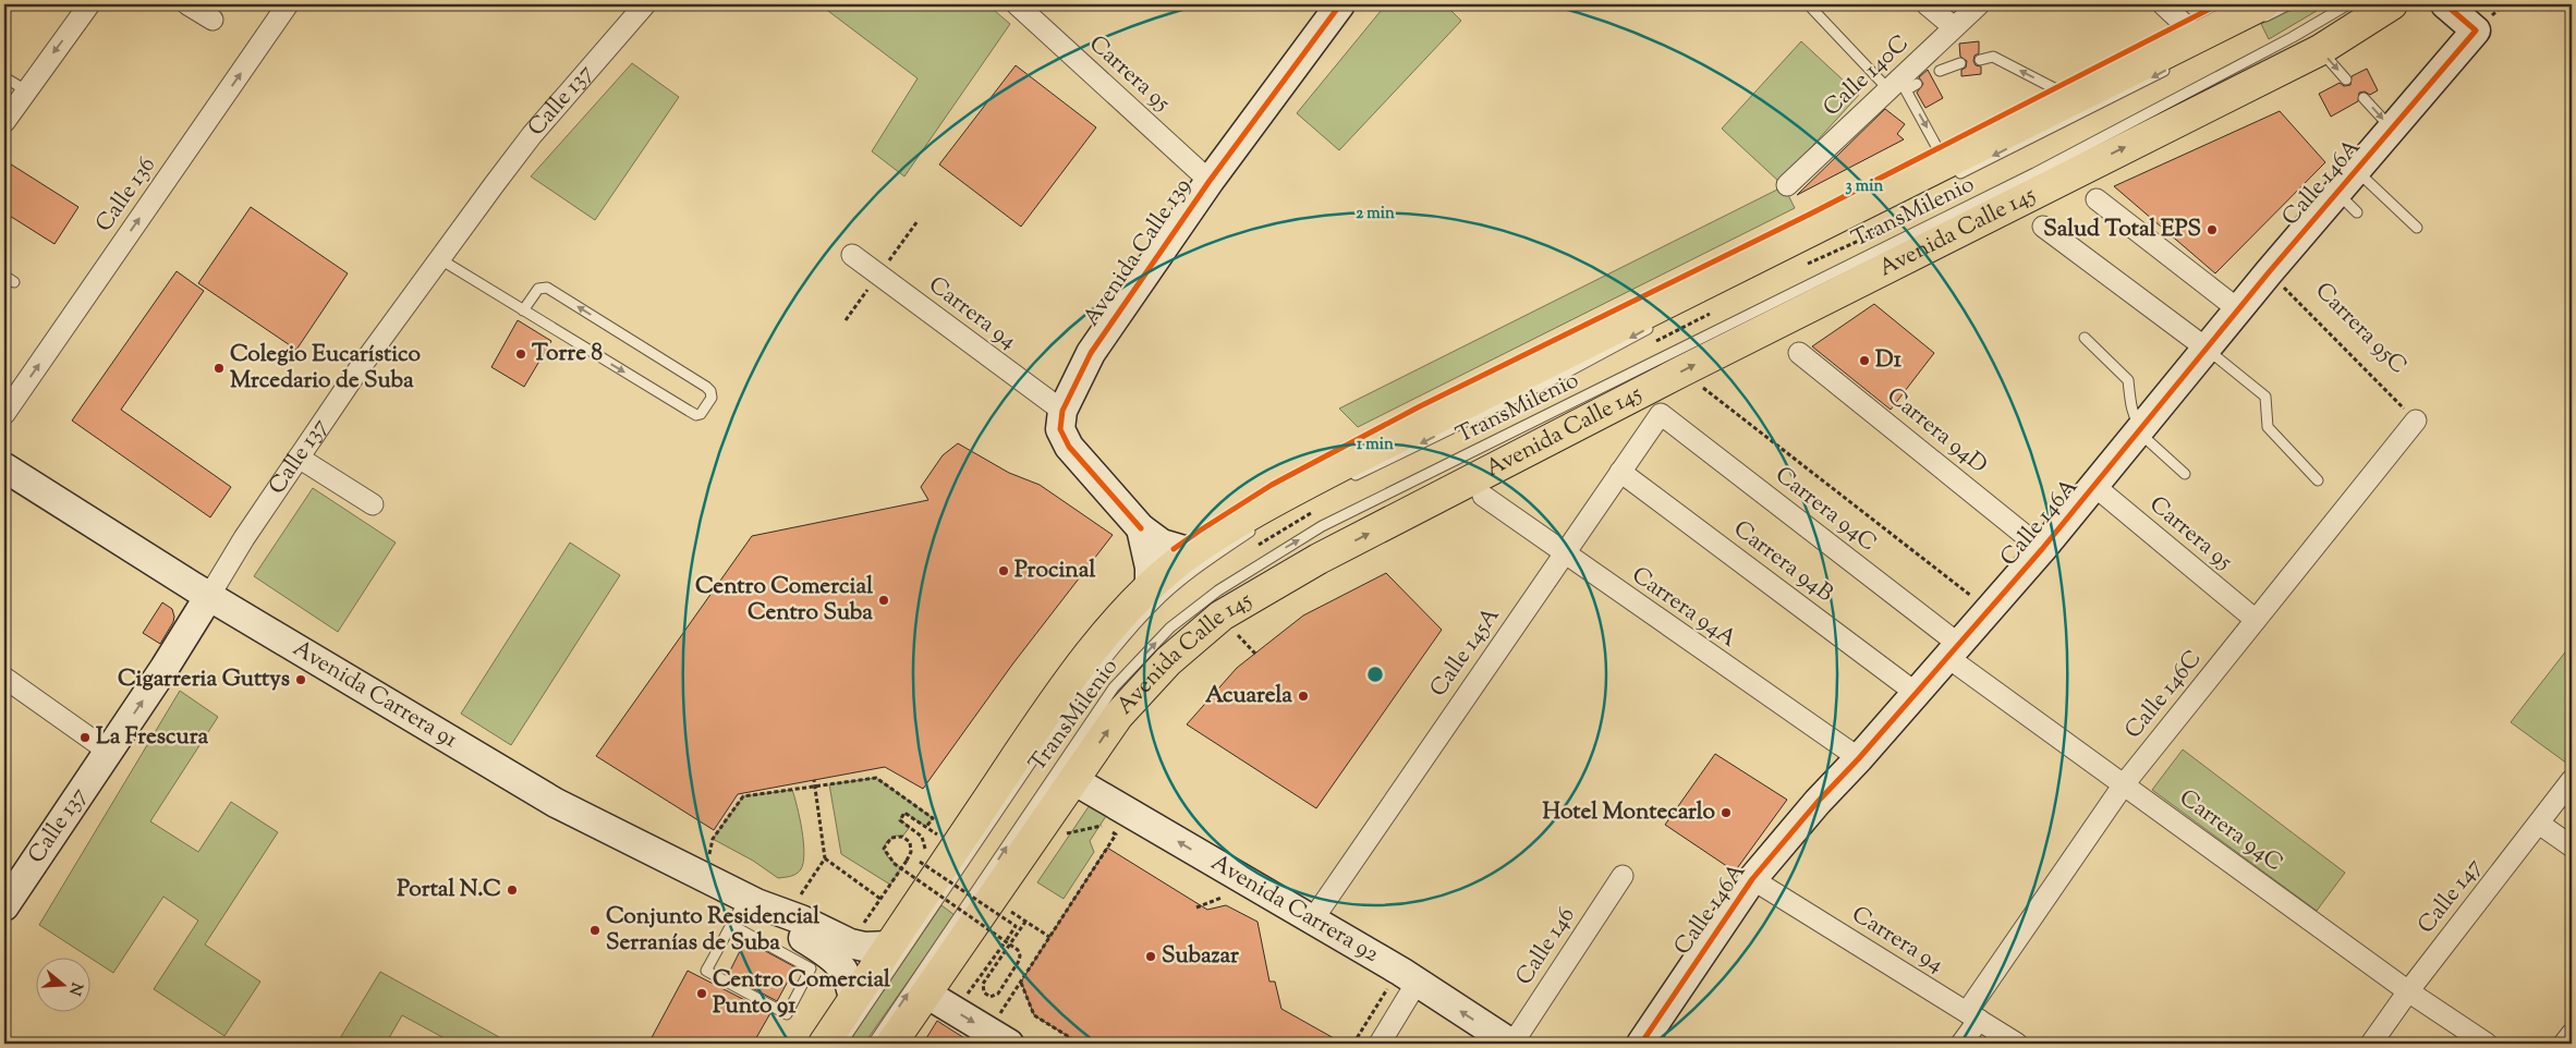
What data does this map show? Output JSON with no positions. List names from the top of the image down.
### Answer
{
  "streets": {
    "main road": [
      "Calle 137",
      "Calle 146A",
      "Avenida Calle 145",
      "Avenida Calle 139",
      "Avenida Carrera 91",
      "Avenida Carrera 92"
    ],
    "street": [
      "Carrera 95",
      "Calle 140C",
      "Calle 136",
      "Carrera 94",
      "Carrera 94D",
      "Carrera 94C",
      "Carrera 94B",
      "Carrera 94A",
      "Calle 145A",
      "Calle 146C",
      "Calle 147",
      "Calle 146"
    ],
    "lane": ["TransMilenio"],
    "path": ["Carrera 95C"]
  },
  "crossings": [
    ["Carrera 95", "Calle 146A"],
    ["Carrera 95", "Avenida Calle 139"],
    ["Carrera 95", "Calle 146C"],
    ["Calle 137", "Avenida Carrera 91"],
    ["Calle 146A", "Carrera 94"],
    ["Calle 146A", "Carrera 95C"],
    ["Calle 146A", "Carrera 94D"],
    ["Calle 146A", "Carrera 94C"],
    ["Calle 146A", "Carrera 94B"],
    ["Calle 146A", "Carrera 94A"],
    ["Avenida Calle 145", "Avenida Carrera 92"],
    ["Avenida Calle 139", "Carrera 94"],
    ["Carrera 94", "Calle 146C"],
    ["Carrera 95C", "Calle 146C"],
    ["Carrera 94C", "Calle 145A"],
    ["Carrera 94C", "Calle 146C"],
    ["Carrera 94C", "Calle 147"],
    ["Carrera 94B", "Calle 145A"],
    ["Carrera 94A", "Calle 145A"],
    ["Calle 145A", "Avenida Carrera 92"],
    ["Avenida Carrera 92", "Calle 146"]
  ],
  "one_way": ["Calle 136", "Avenida Carrera 92"],
  "places": [
    "Salud Total EPS",
    "Torre 8",
    "D1",
    "Colegio Eucarístico Mrcedario de Suba",
    "Procinal",
    "Centro Comercial Centro Suba",
    "Cigarreria Guttys",
    "Acuarela",
    "La Frescura",
    "Hotel Montecarlo",
    "Portal N.C",
    "Conjunto Residencial Serranías de Suba",
    "Subazar",
    "Centro Comercial Punto 91"
  ],
  "north": "right",
  "rings": ["3 min", "2 min", "1 min"]
}
